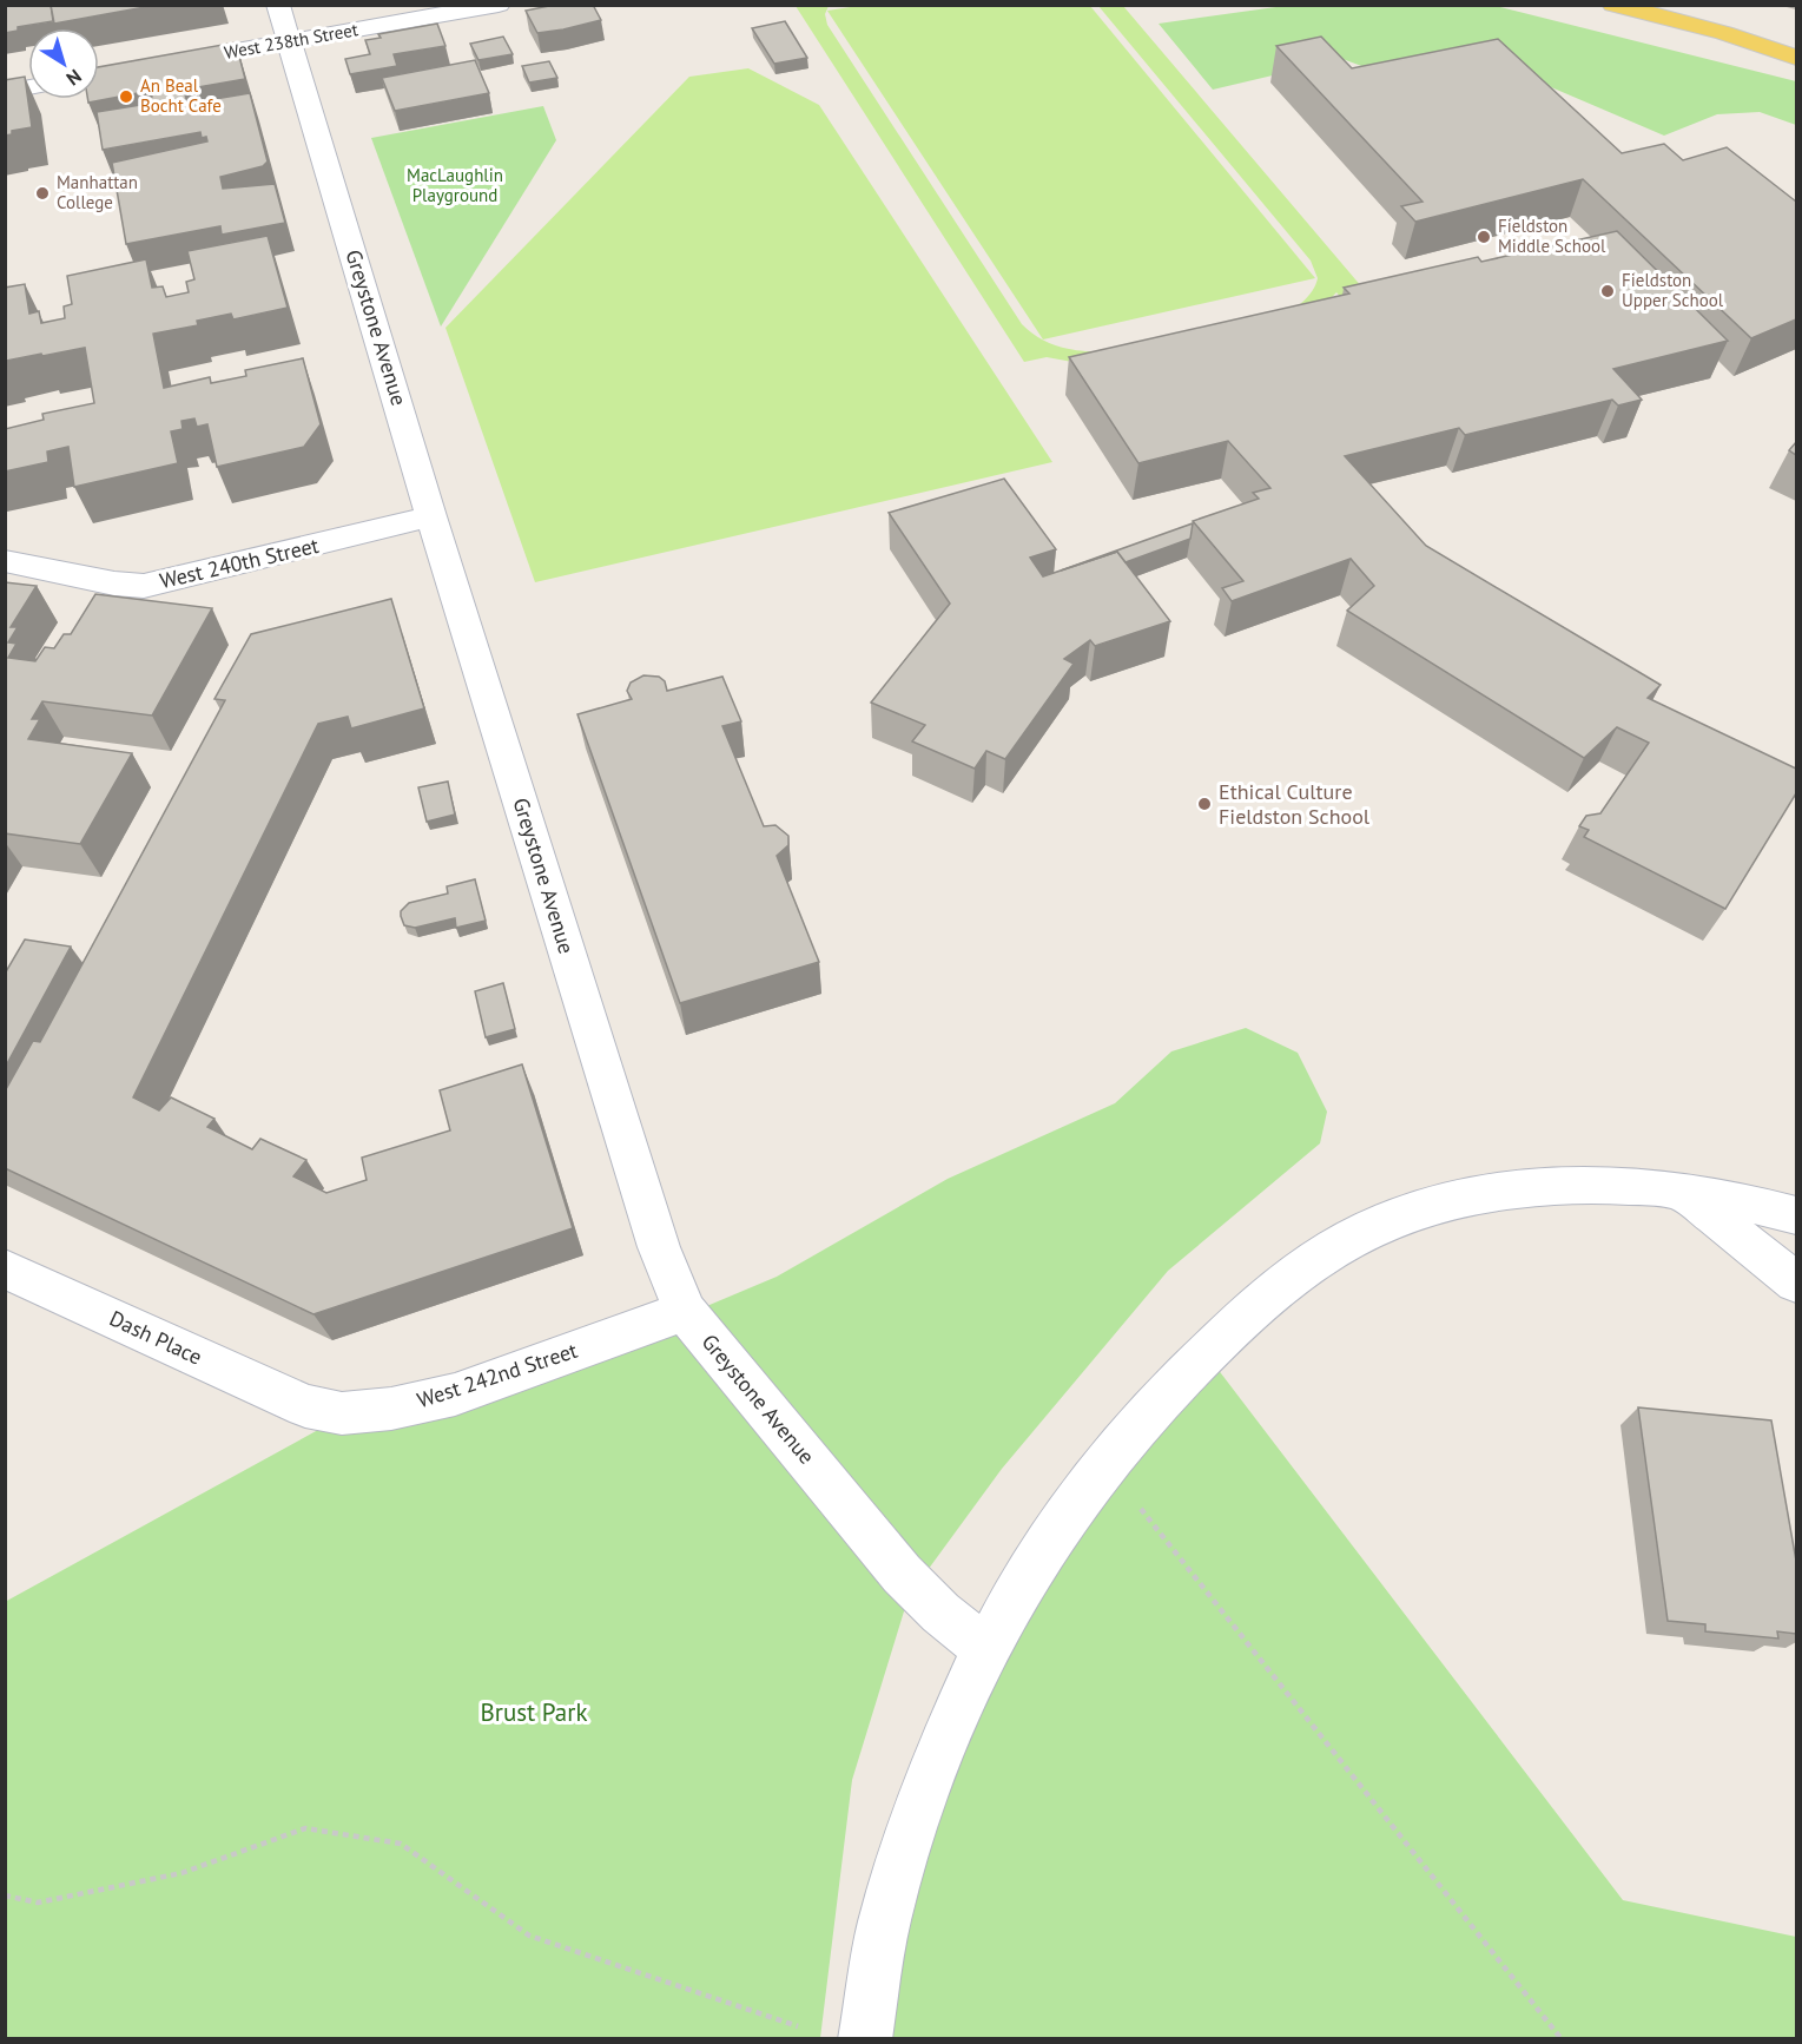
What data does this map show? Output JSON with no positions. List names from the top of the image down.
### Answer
{
  "streets": {
    "street": [
      "West 238th Street",
      "Greystone Avenue",
      "West 240th Street",
      "Dash Place",
      "West 242nd Street"
    ]
  },
  "crossings": [
    ["West 238th Street", "Greystone Avenue"],
    ["Greystone Avenue", "West 240th Street"],
    ["Greystone Avenue", "West 242nd Street"],
    ["Dash Place", "West 242nd Street"]
  ],
  "parks": ["MacLaughlin Playground", "Brust Park"],
  "places": [
    "An Beal Bocht Cafe",
    "Manhattan College",
    "Fieldston Middle School",
    "Fieldston Upper School",
    "Ethical Culture Fieldston School"
  ],
  "north": "bottom right"
}
